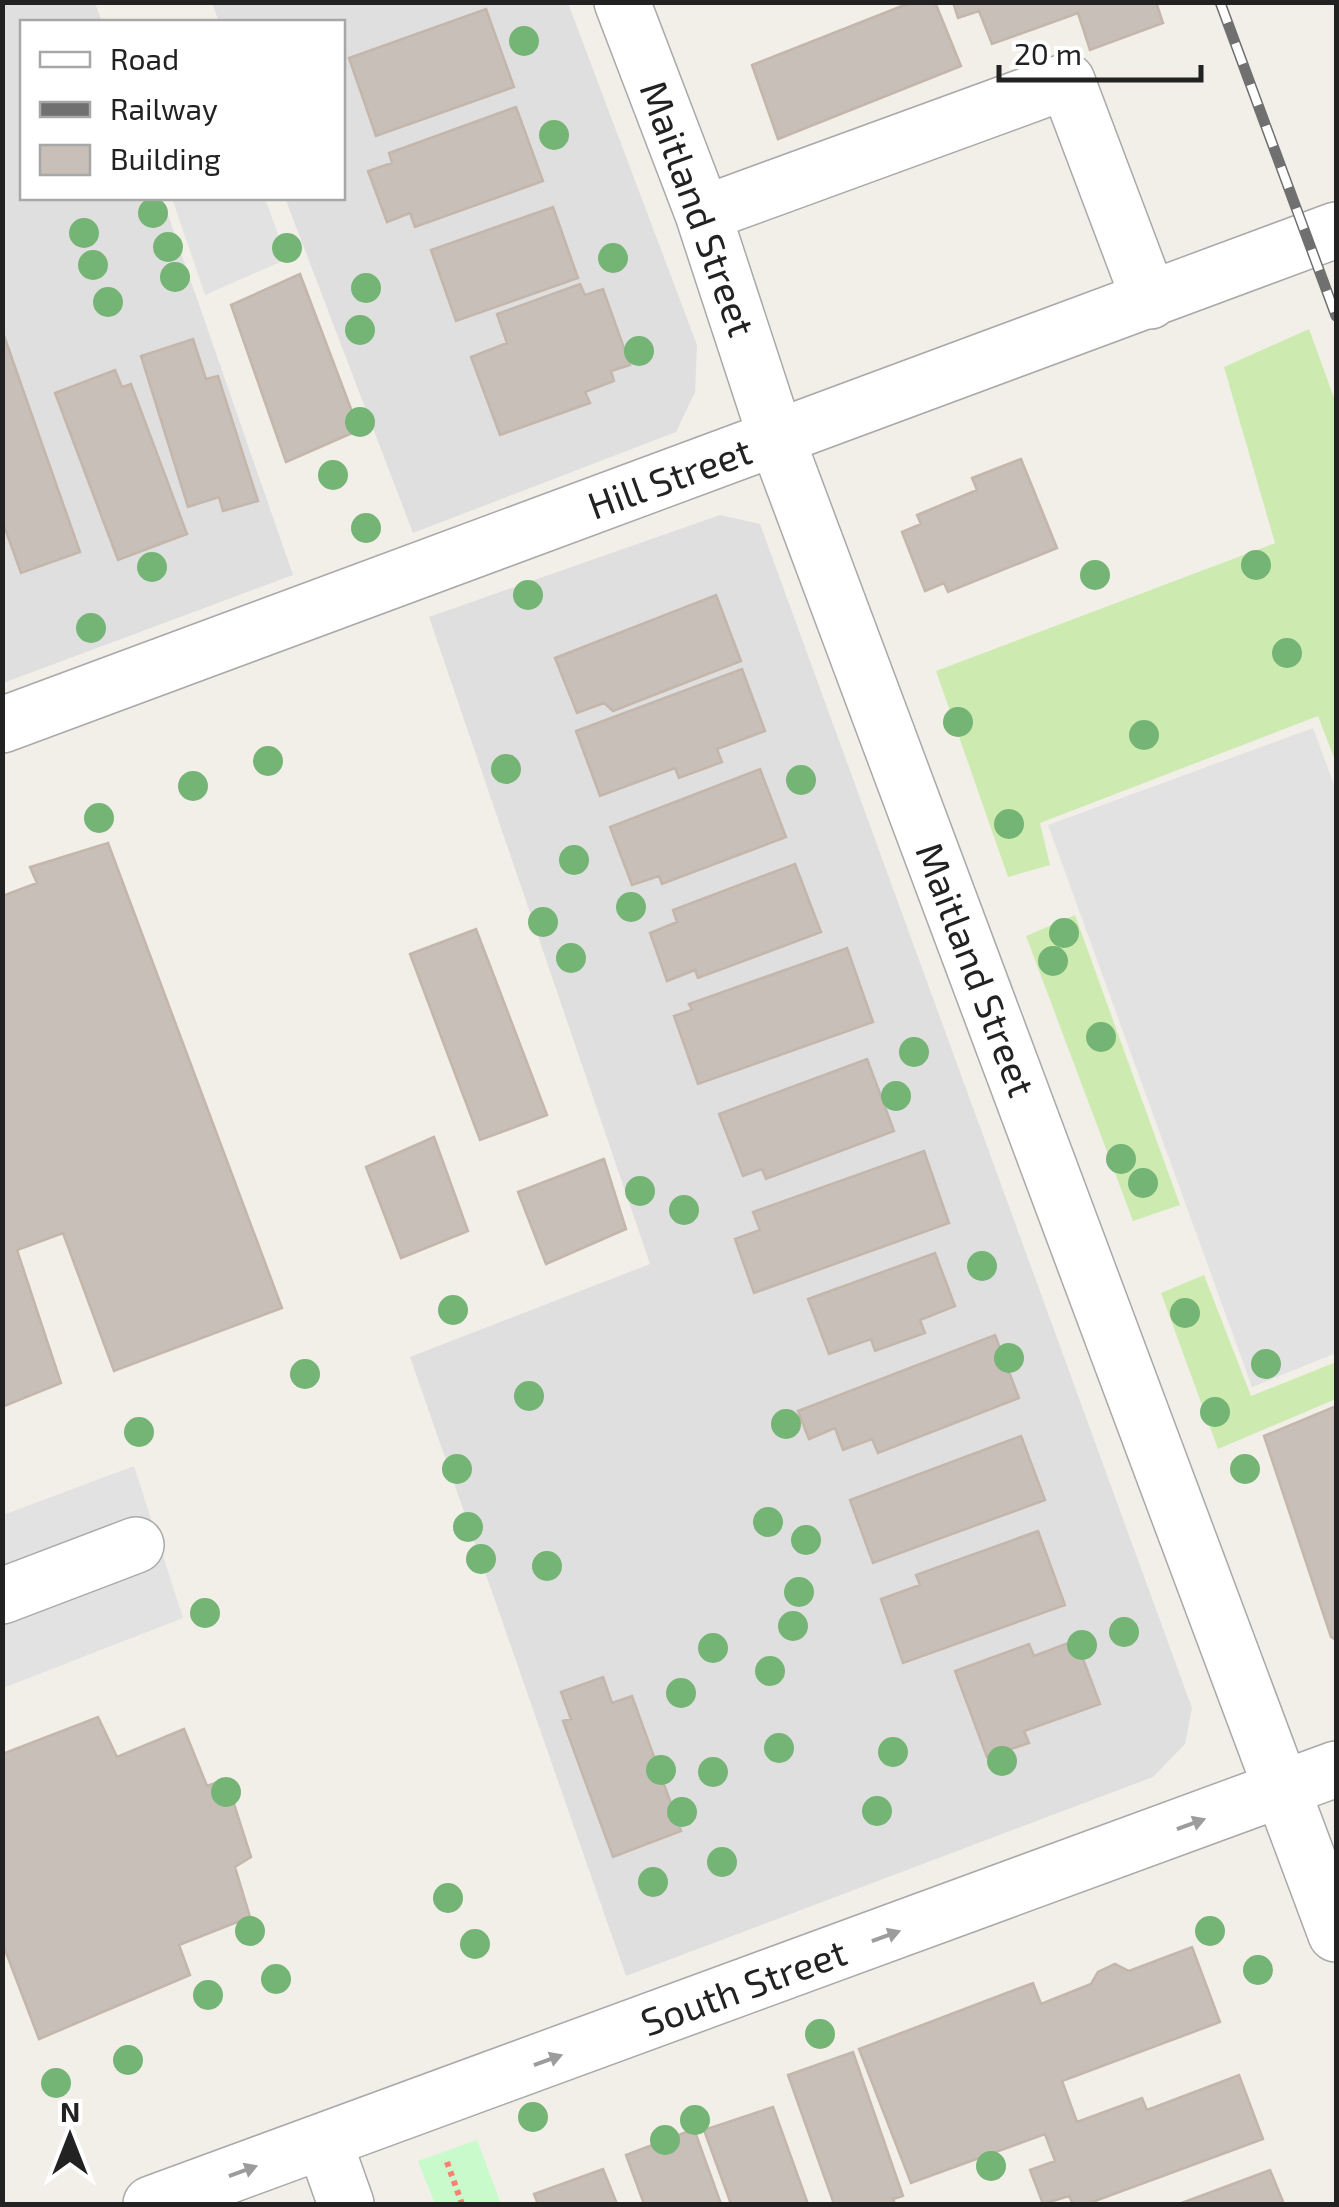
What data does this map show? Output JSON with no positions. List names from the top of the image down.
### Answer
{
  "streets": {
    "street": ["Maitland Street", "Hill Street", "South Street"]
  },
  "crossings": [
    ["Maitland Street", "Hill Street"],
    ["Maitland Street", "South Street"]
  ],
  "one_way": ["South Street"],
  "legend": ["Road", "Railway", "Building"],
  "scale_bar": "20 m",
  "north": "top"
}
